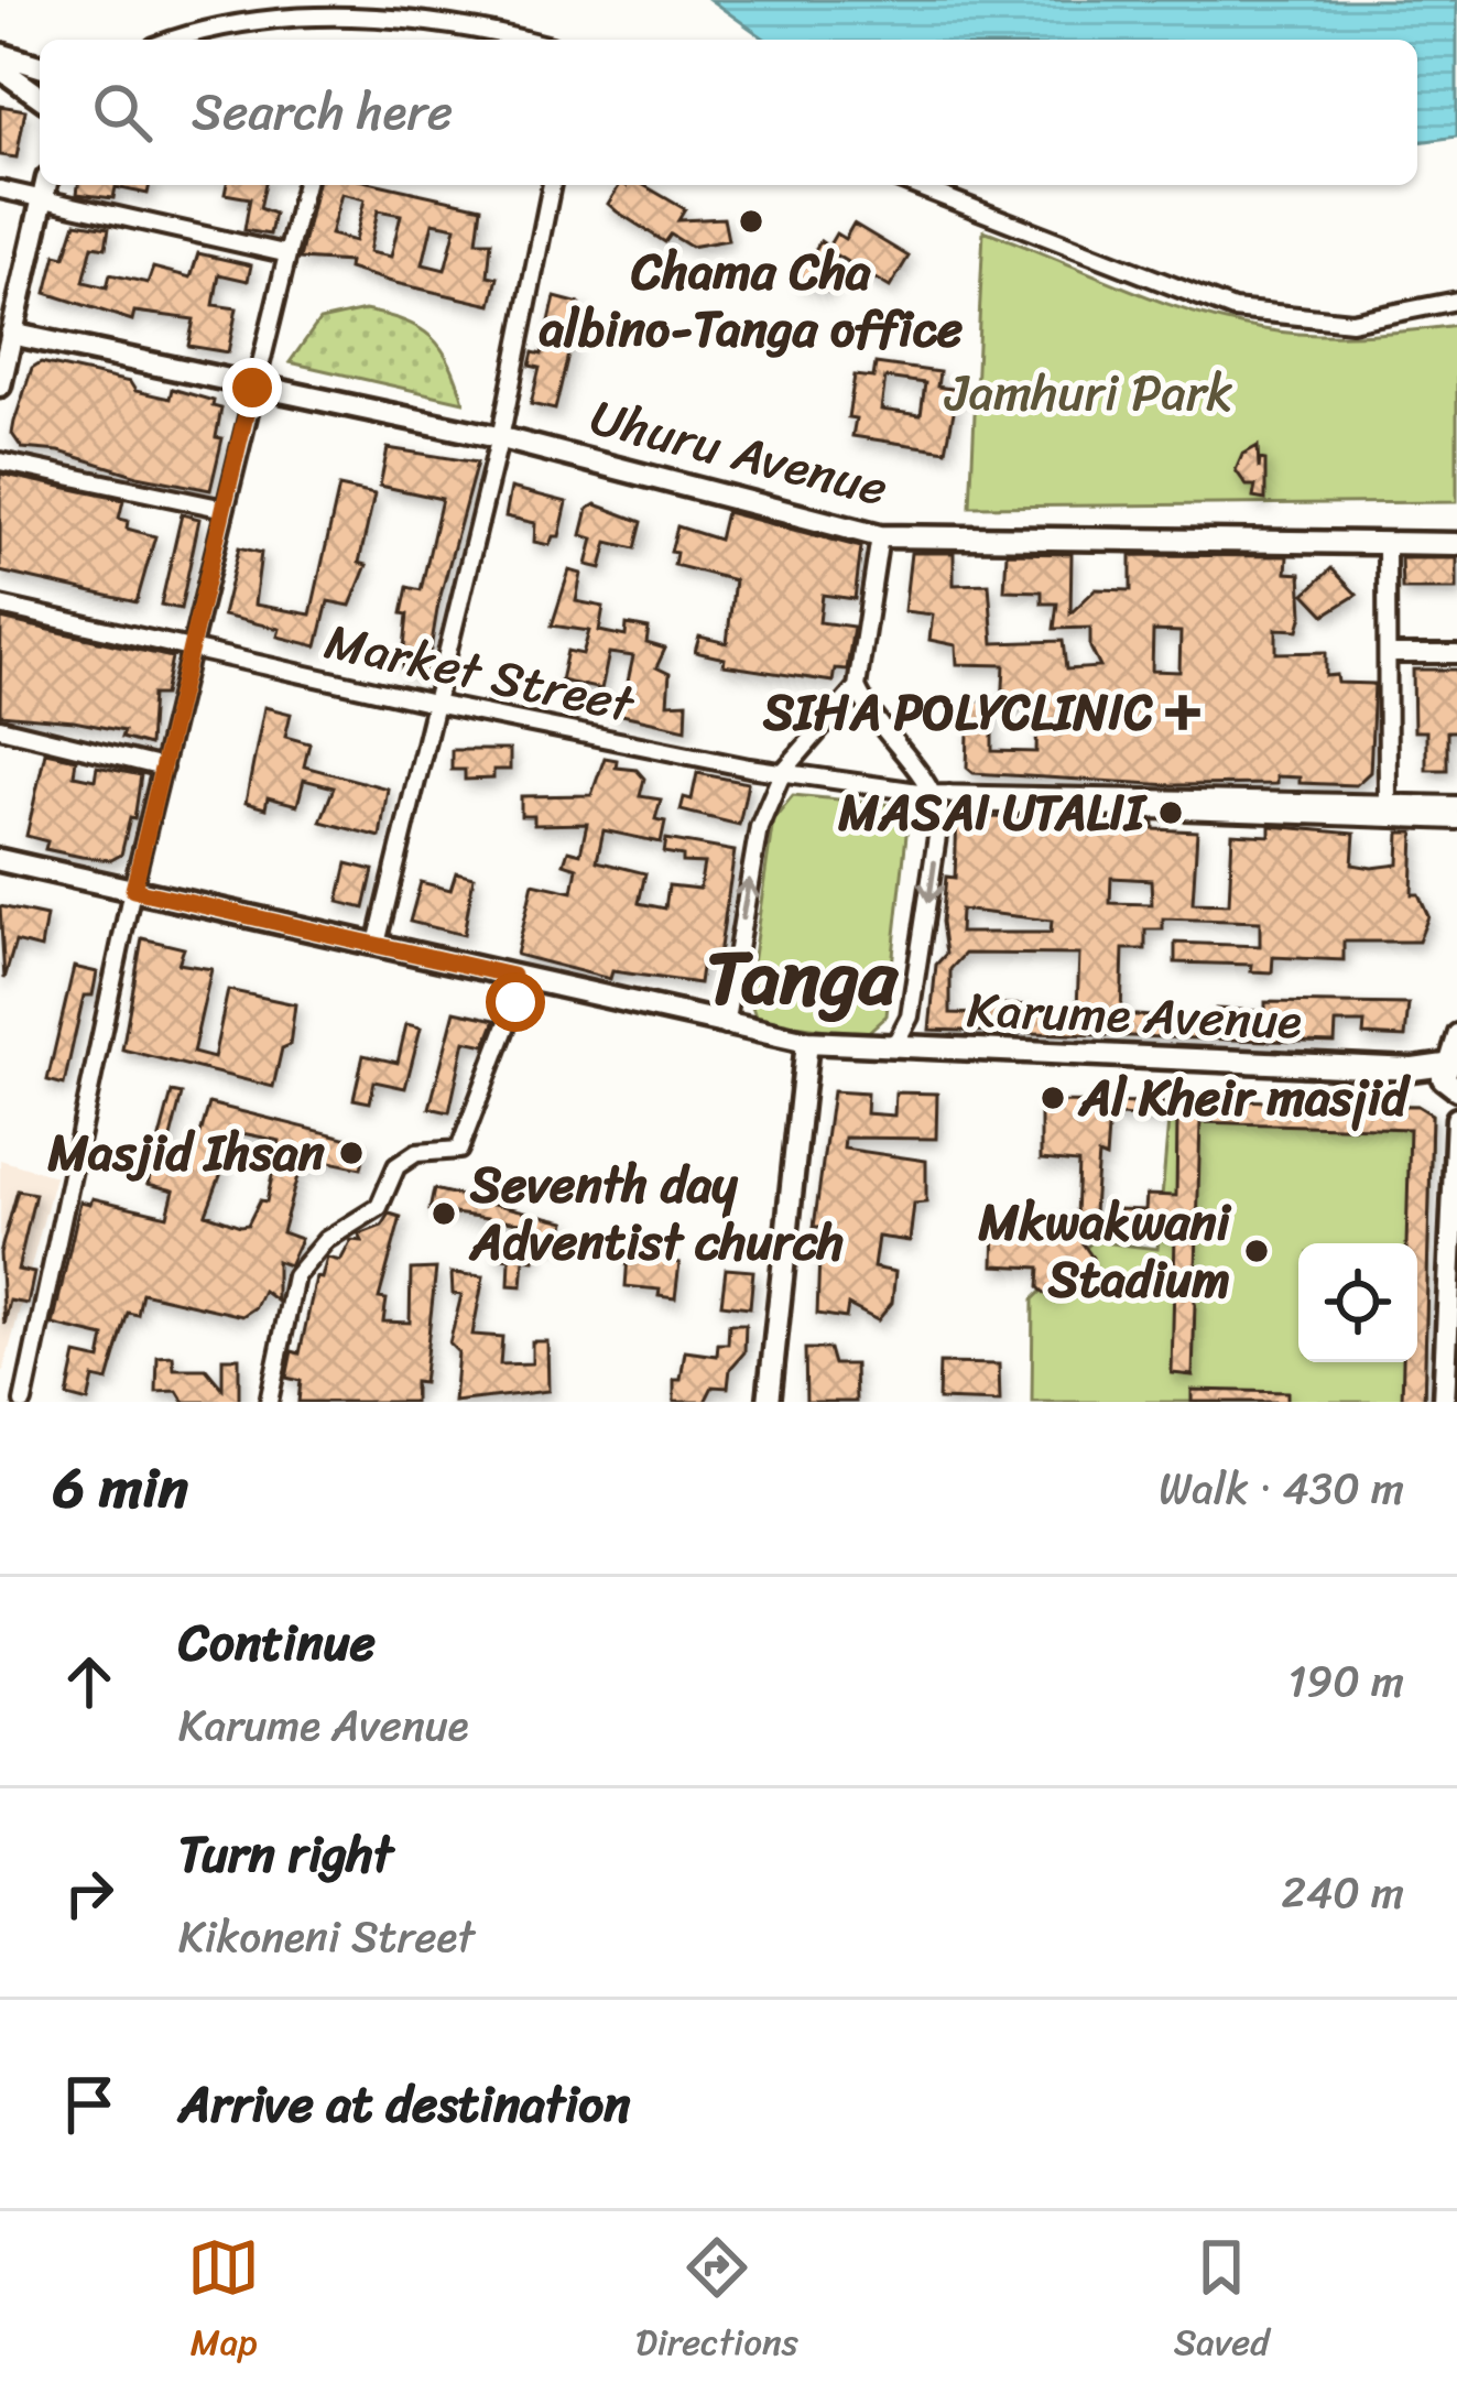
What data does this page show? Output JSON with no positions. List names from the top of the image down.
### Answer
{
  "streets": {
    "main road": ["Uhuru Avenue", "Karume Avenue"],
    "street": ["Market Street"]
  },
  "districts": ["Tanga"],
  "parks": ["Jamhuri Park"],
  "places": {
    "other": [
      "Chama Cha albino-Tanga office",
      "MASAI UTALII",
      "Al Kheir masjid",
      "Masjid Ihsan",
      "Seventh day Adventist church",
      "Mkwakwani Stadium"
    ],
    "health": ["SIHA POLYCLINIC"]
  },
  "page": {
    "search": "Search here",
    "heading": ["6 min", "Walk · 430 m"],
    "list": [
      ["Continue", "Karume Avenue", "190 m"],
      ["Turn right", "Kikoneni Street", "240 m"],
      "Arrive at destination"
    ],
    "nav": ["Map", "Directions", "Saved"]
  }
}
